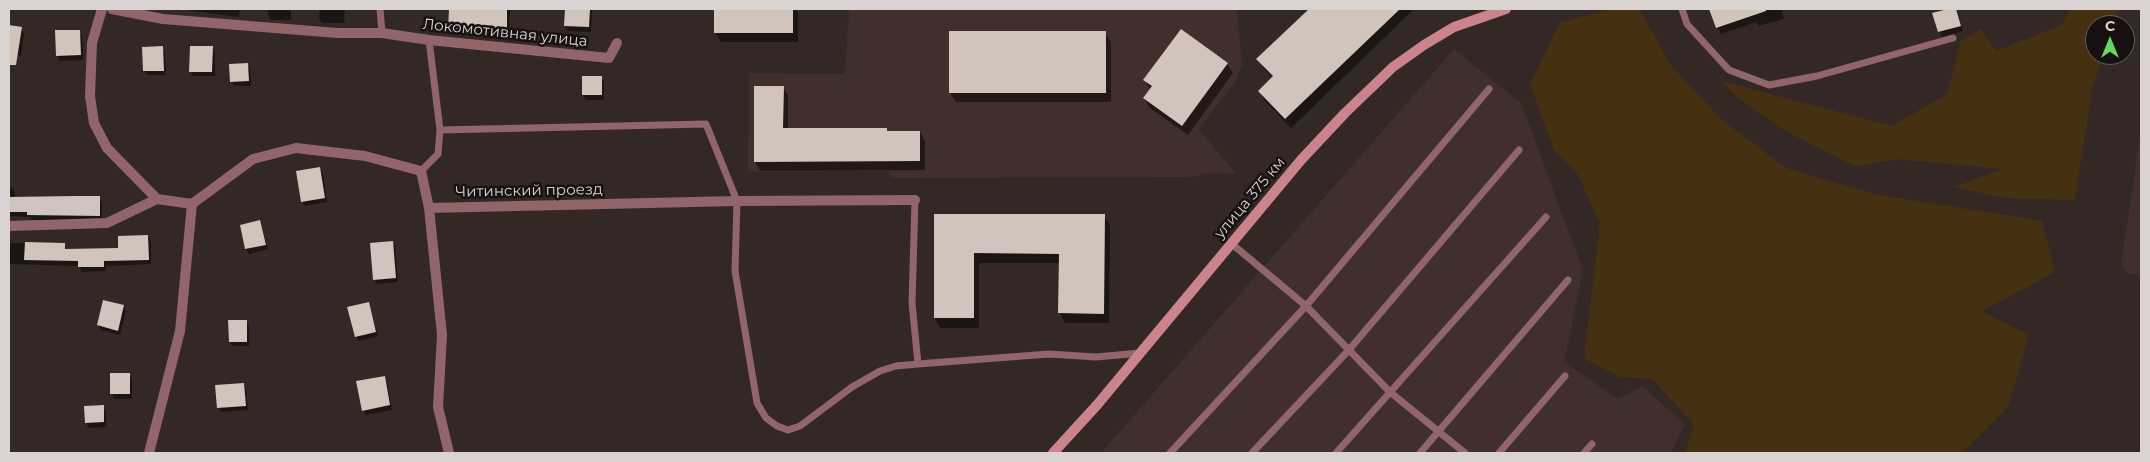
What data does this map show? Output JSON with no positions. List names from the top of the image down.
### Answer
{
  "streets": {
    "main road": ["улица 375 км"],
    "street": ["Локомотивная улица", "Читинский проезд"]
  },
  "north": "top"
}
